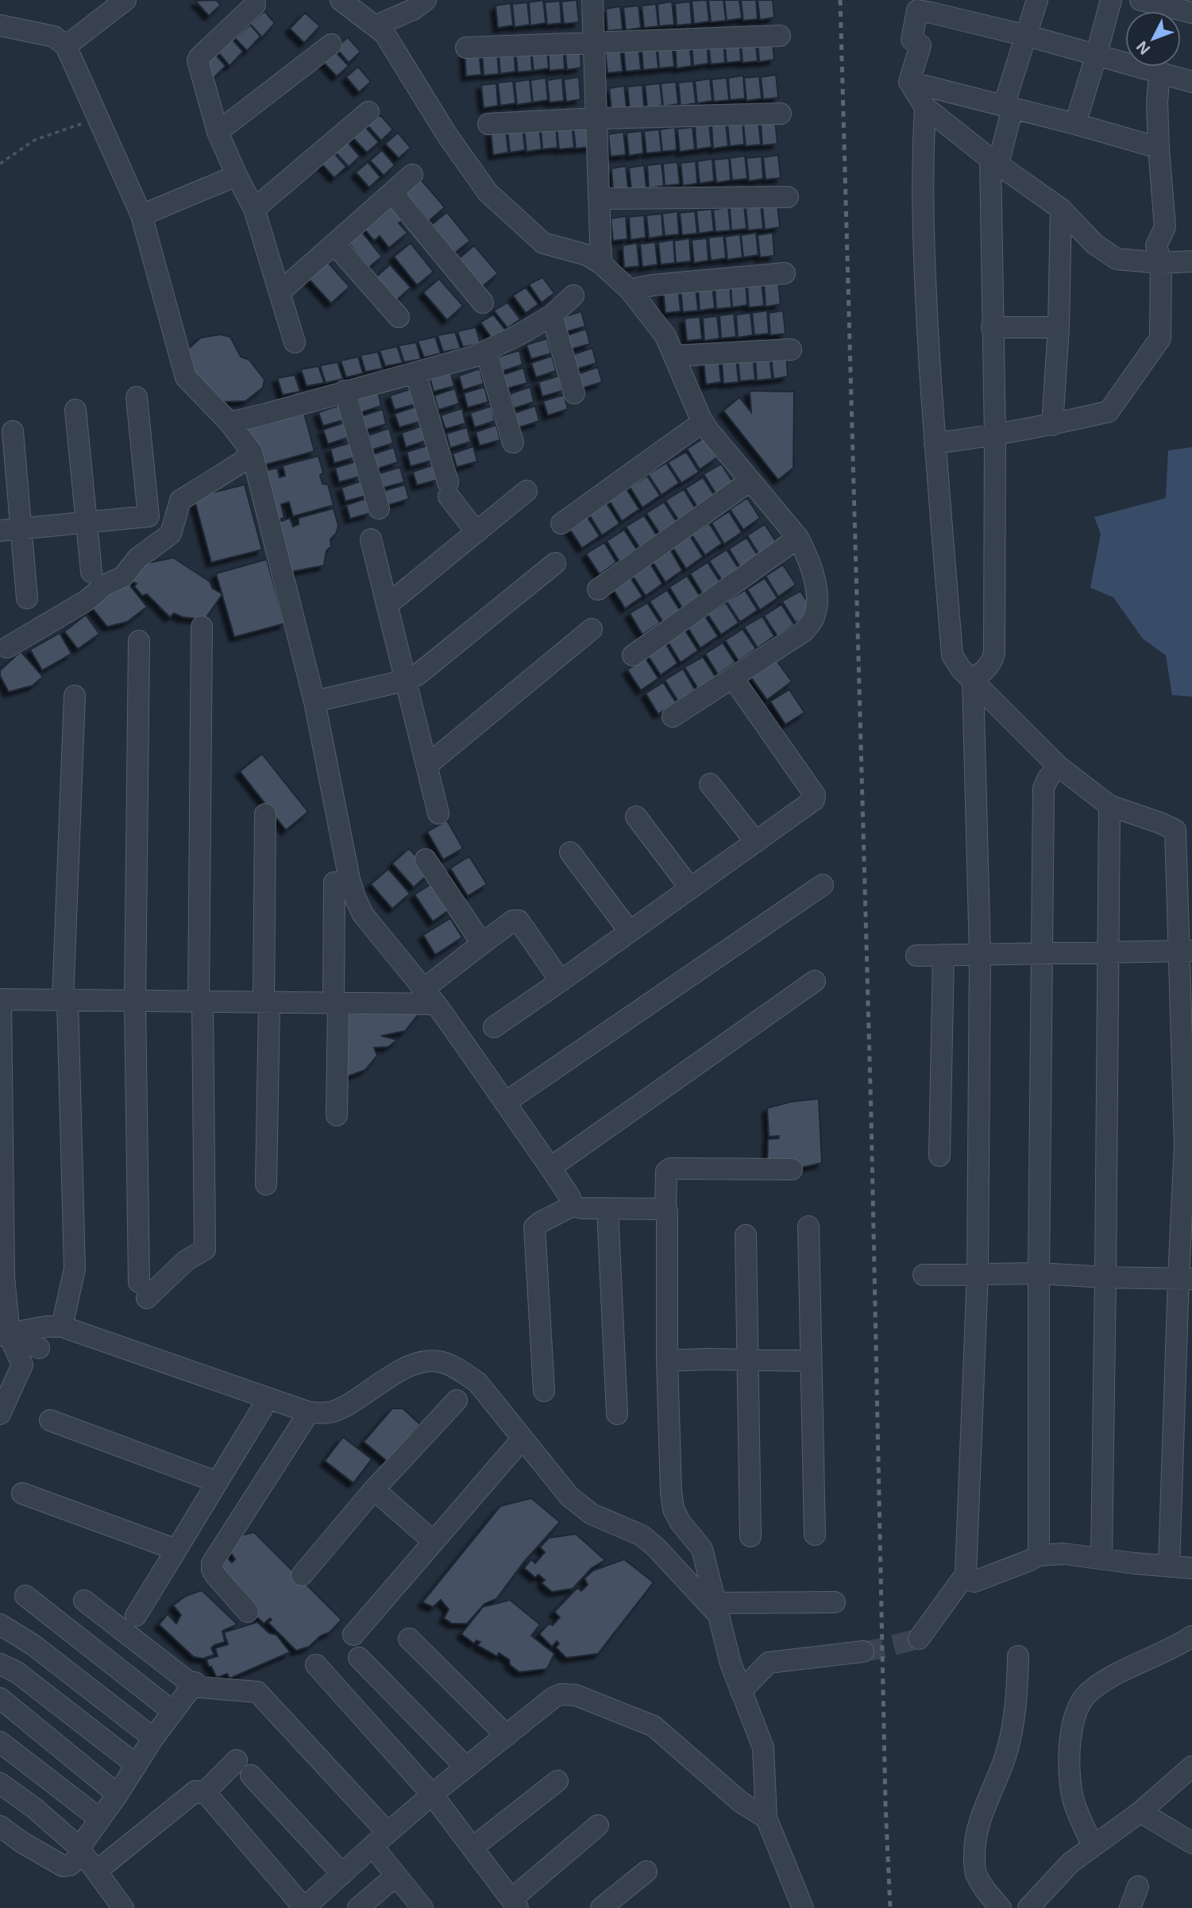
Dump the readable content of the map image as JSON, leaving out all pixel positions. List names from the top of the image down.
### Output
{
  "north": "bottom left"
}
